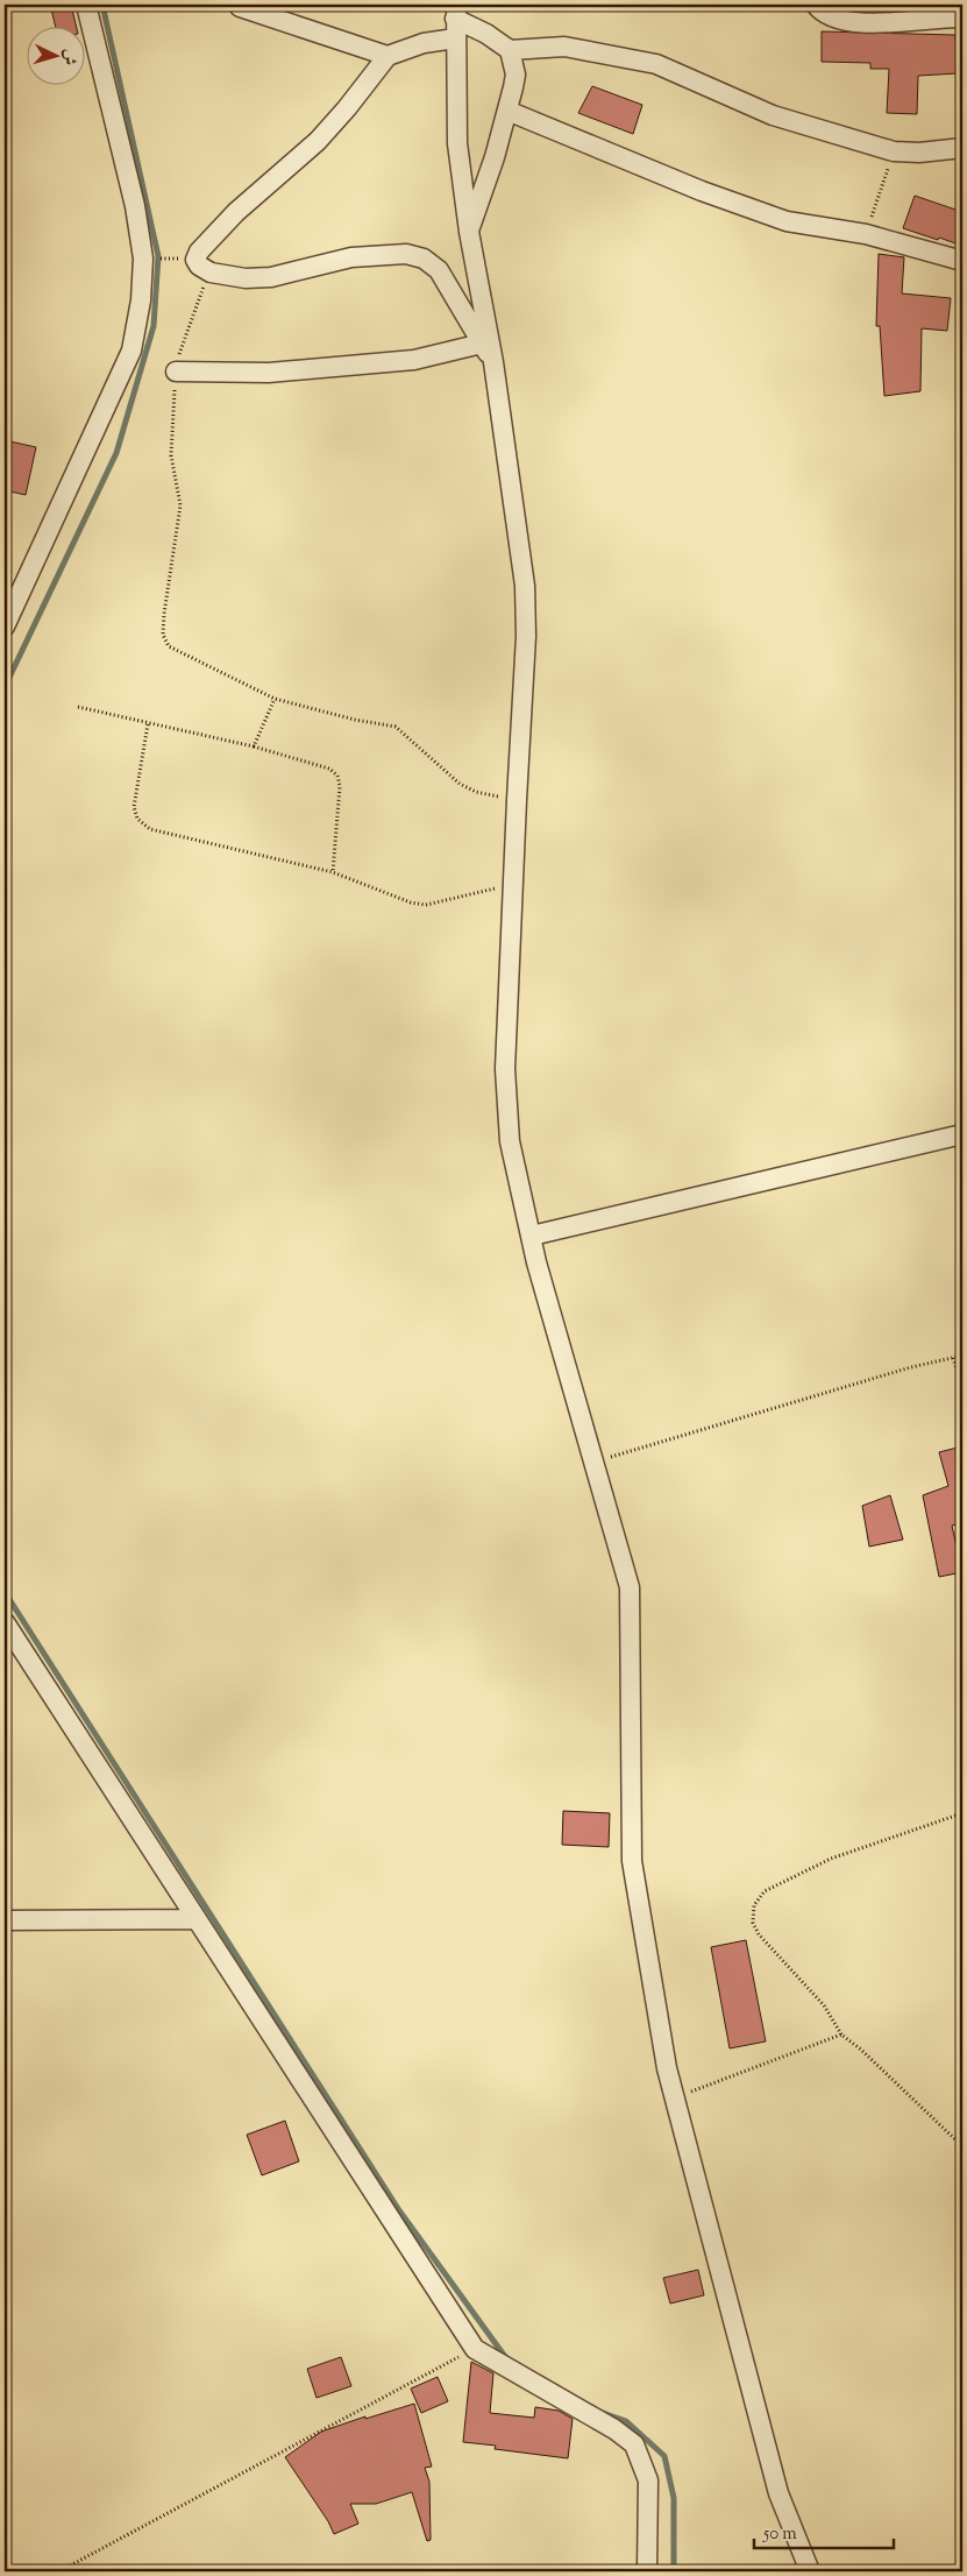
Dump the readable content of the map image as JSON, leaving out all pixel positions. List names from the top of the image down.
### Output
{
  "scale_bar": "50 m",
  "north": "right"
}
